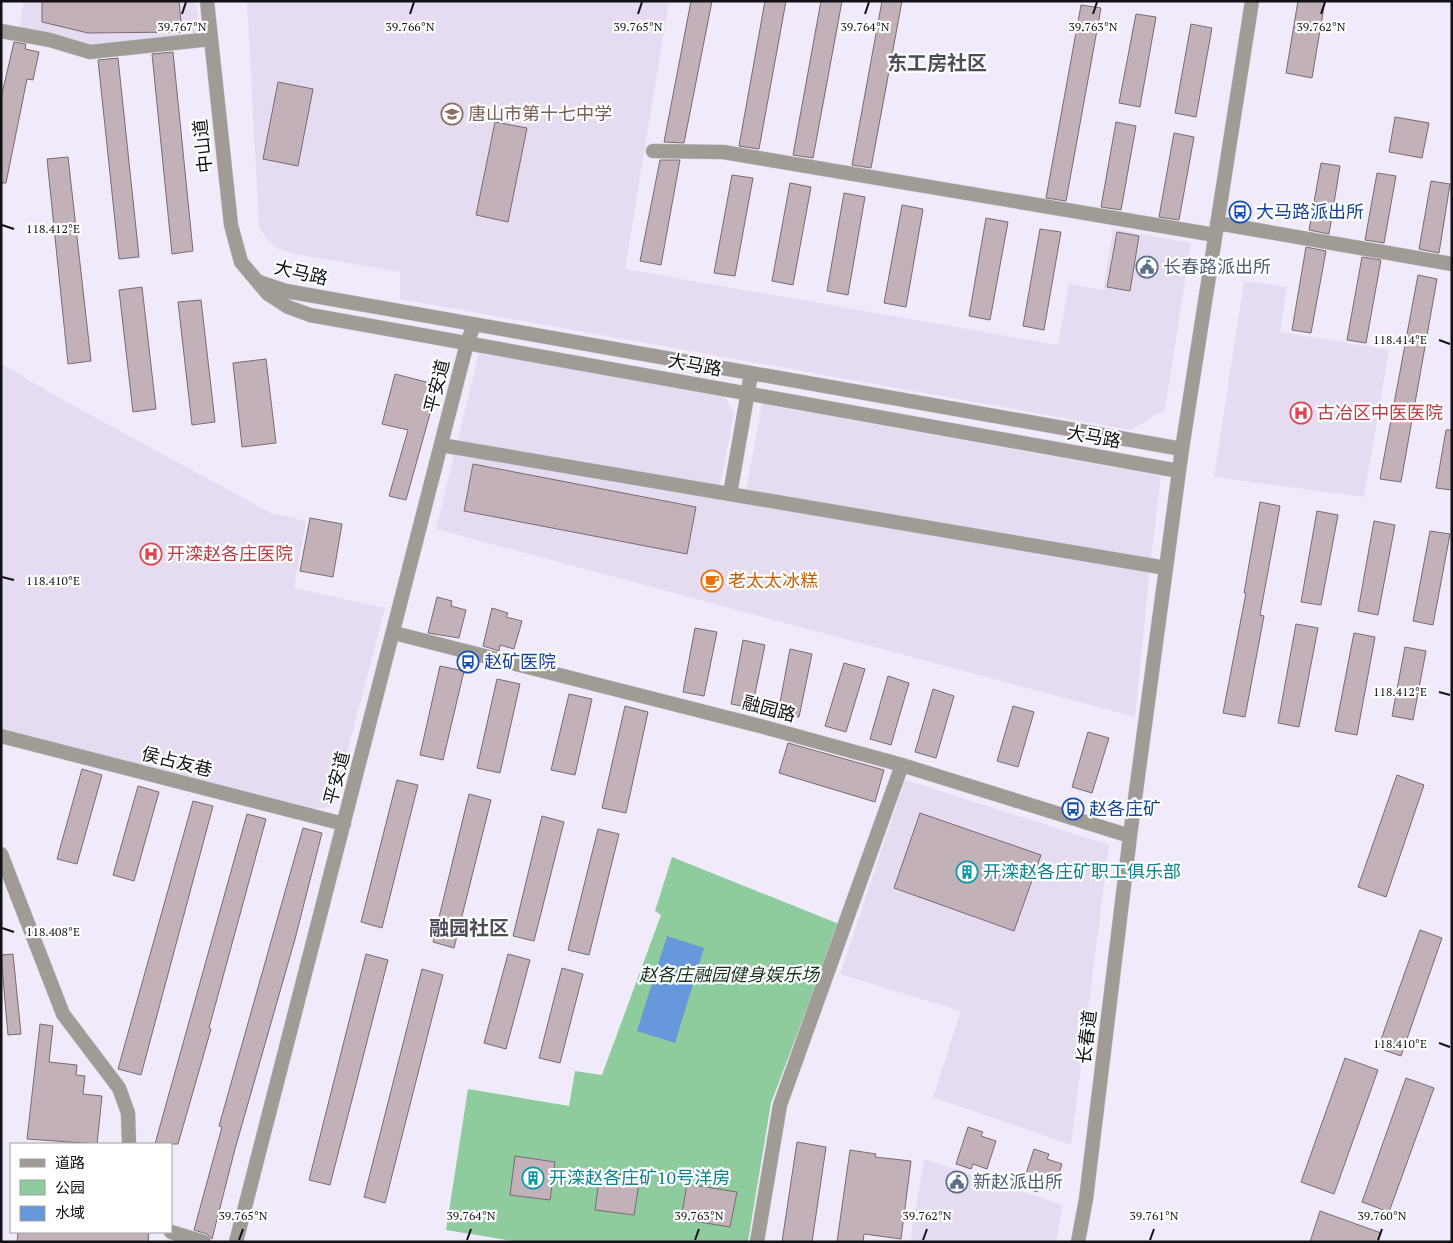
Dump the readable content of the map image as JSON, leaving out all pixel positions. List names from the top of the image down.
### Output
{
  "streets": {
    "street": [
      "中山道",
      "大马路",
      "平安道",
      "融园路",
      "侯占友巷",
      "长春道"
    ]
  },
  "crossings": [
    ["中山道", "大马路"],
    ["大马路", "平安道"],
    ["大马路", "长春道"],
    ["平安道", "融园路"],
    ["平安道", "侯占友巷"],
    ["融园路", "长春道"]
  ],
  "districts": ["东工房社区", "融园社区"],
  "parks": ["赵各庄融园健身娱乐场"],
  "places": {
    "school or university": ["唐山市第十七中学"],
    "bus stop": ["大马路派出所", "赵矿医院", "赵各庄矿"],
    "public building": ["长春路派出所", "新赵派出所"],
    "hospital": ["古冶区中医医院", "开滦赵各庄医院"],
    "cafe": ["老太太冰糕"],
    "building": ["开滦赵各庄矿职工俱乐部", "开滦赵各庄矿10号洋房"]
  },
  "legend": ["道路", "公园", "水域"],
  "coordinates": [
    "39.767°N",
    "39.766°N",
    "39.765°N",
    "39.764°N",
    "39.763°N",
    "39.762°N",
    "118.412°E",
    "118.414°E",
    "118.410°E",
    "118.408°E",
    "39.761°N",
    "39.760°N"
  ]
}
